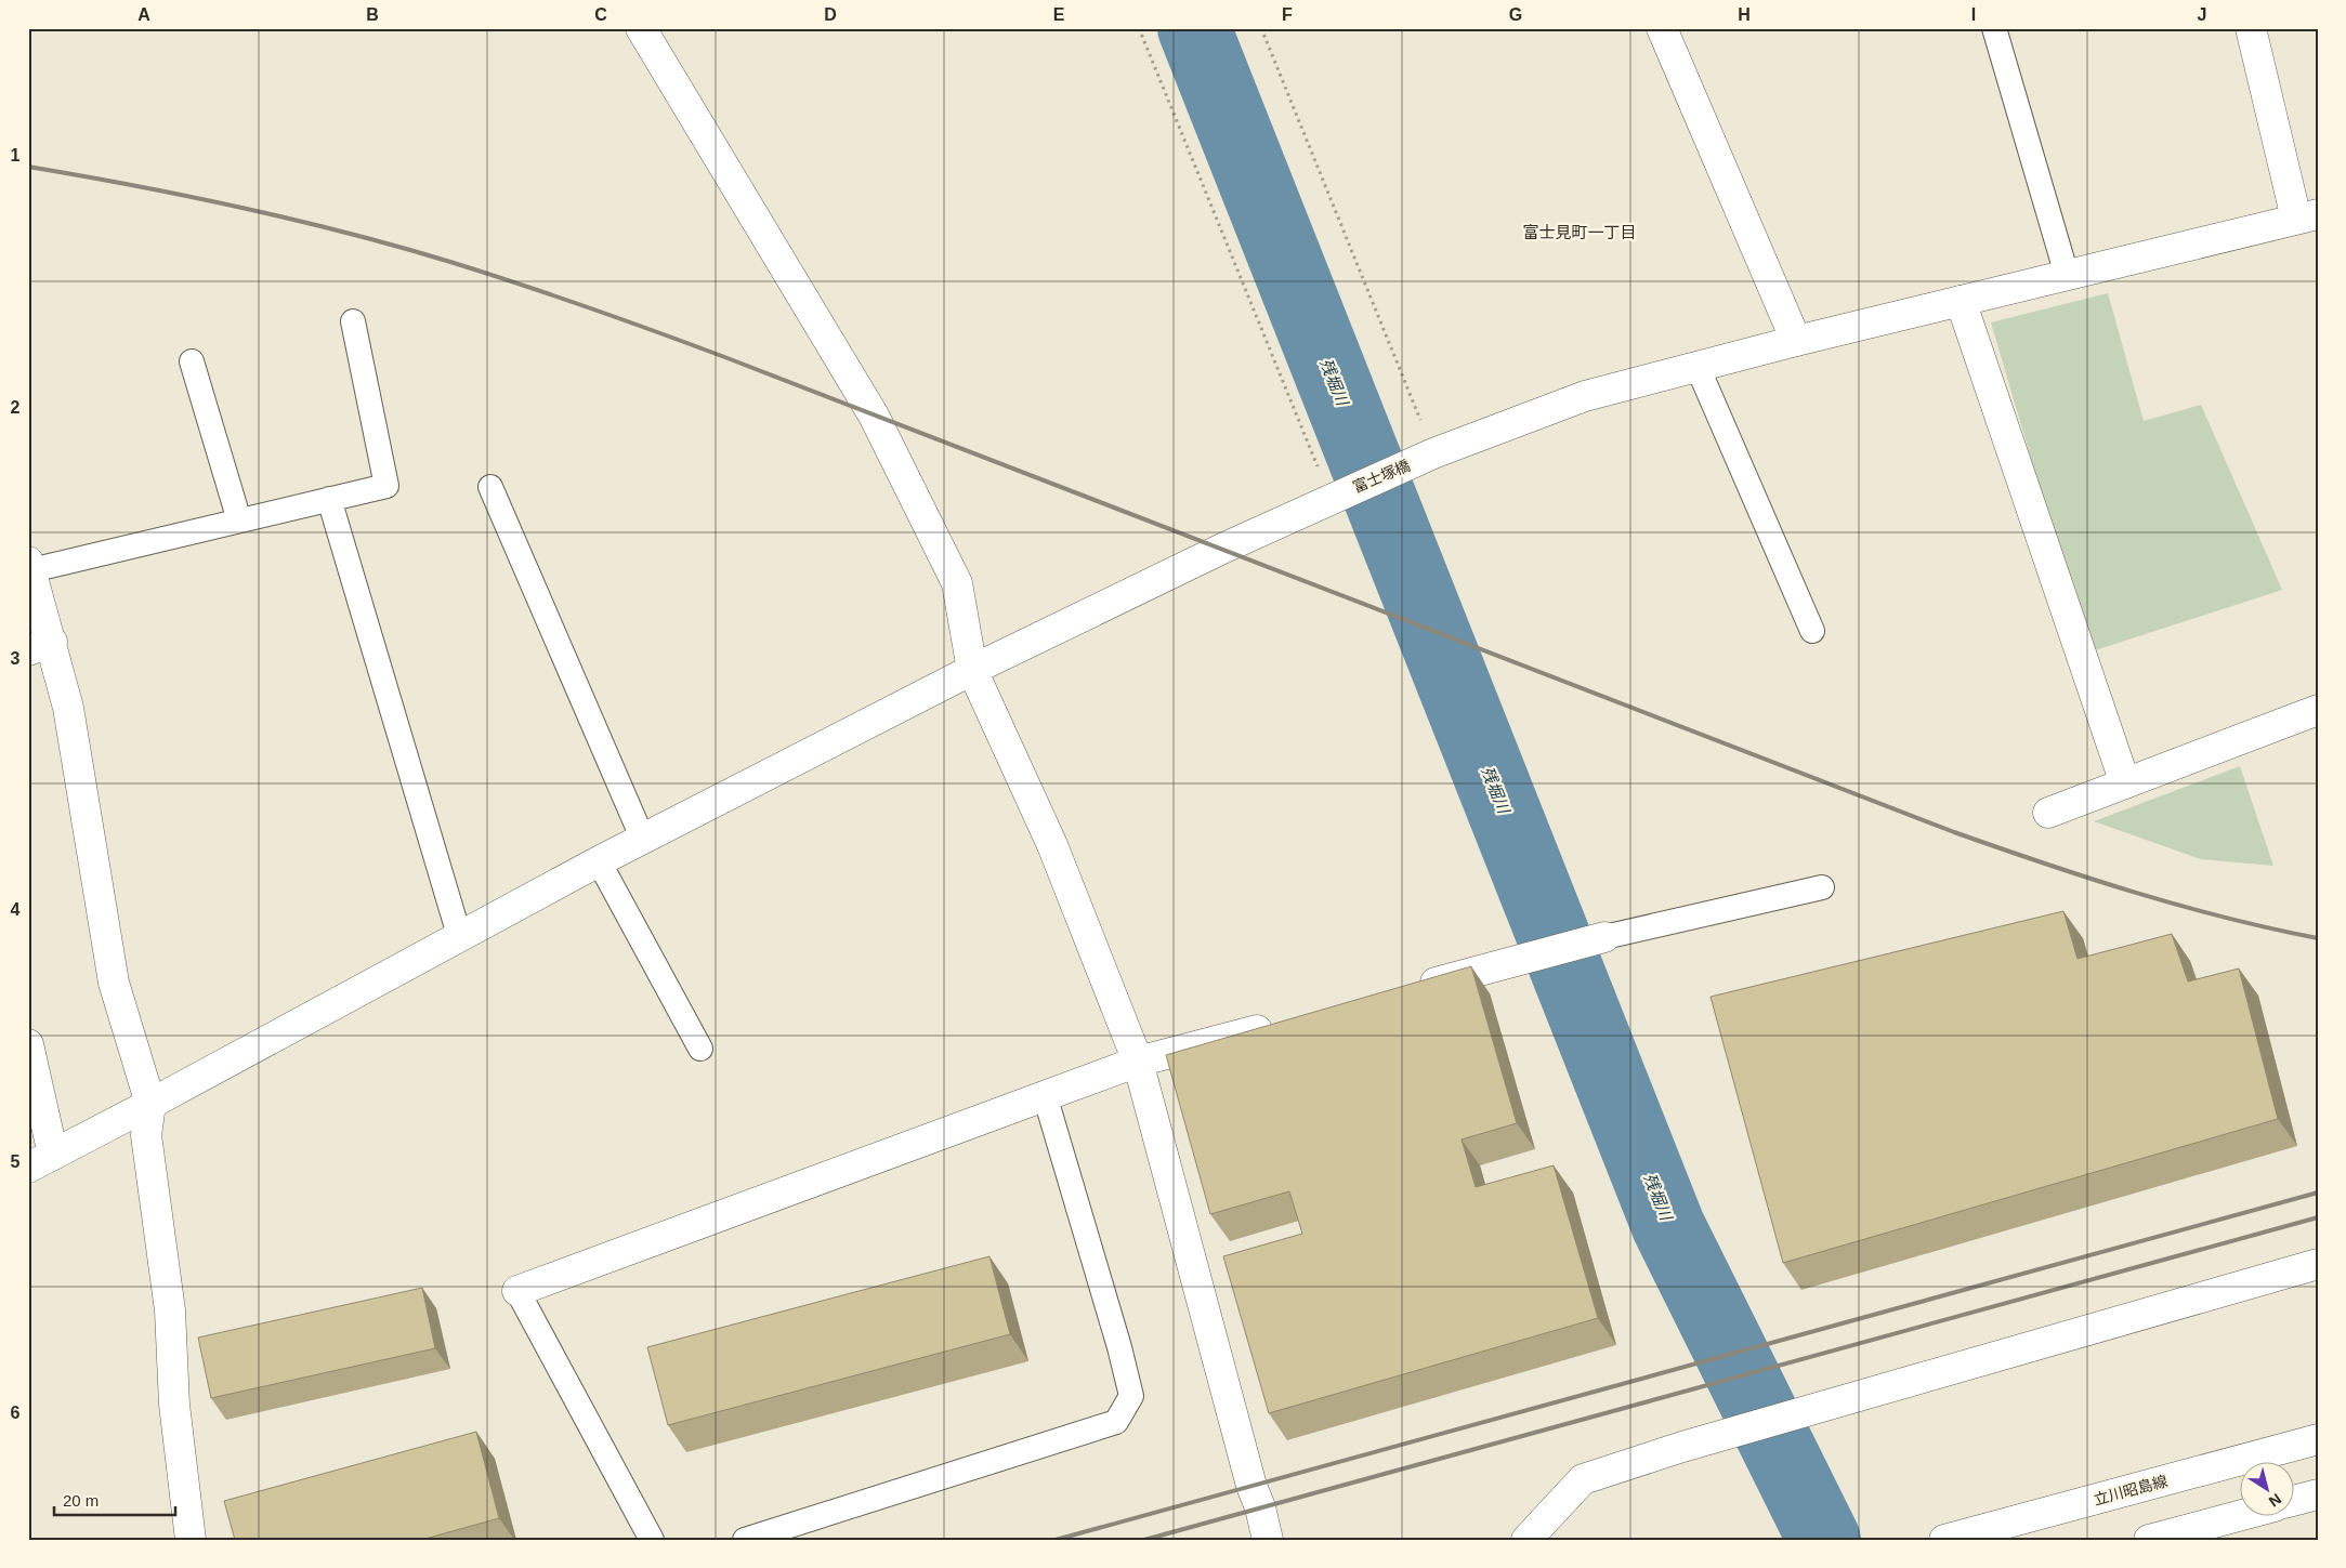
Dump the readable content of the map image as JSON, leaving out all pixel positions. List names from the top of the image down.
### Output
{
  "streets": {
    "street": ["富士塚橋", "立川昭島線"]
  },
  "districts": ["富士見町一丁目"],
  "water": ["残堀川"],
  "scale_bar": "20 m",
  "north": "bottom right",
  "grid": {
    "columns": [
      "A",
      "B",
      "C",
      "D",
      "E",
      "F",
      "G",
      "H",
      "I",
      "J"
    ],
    "rows": [
      "1",
      "2",
      "3",
      "4",
      "5",
      "6"
    ]
  }
}
